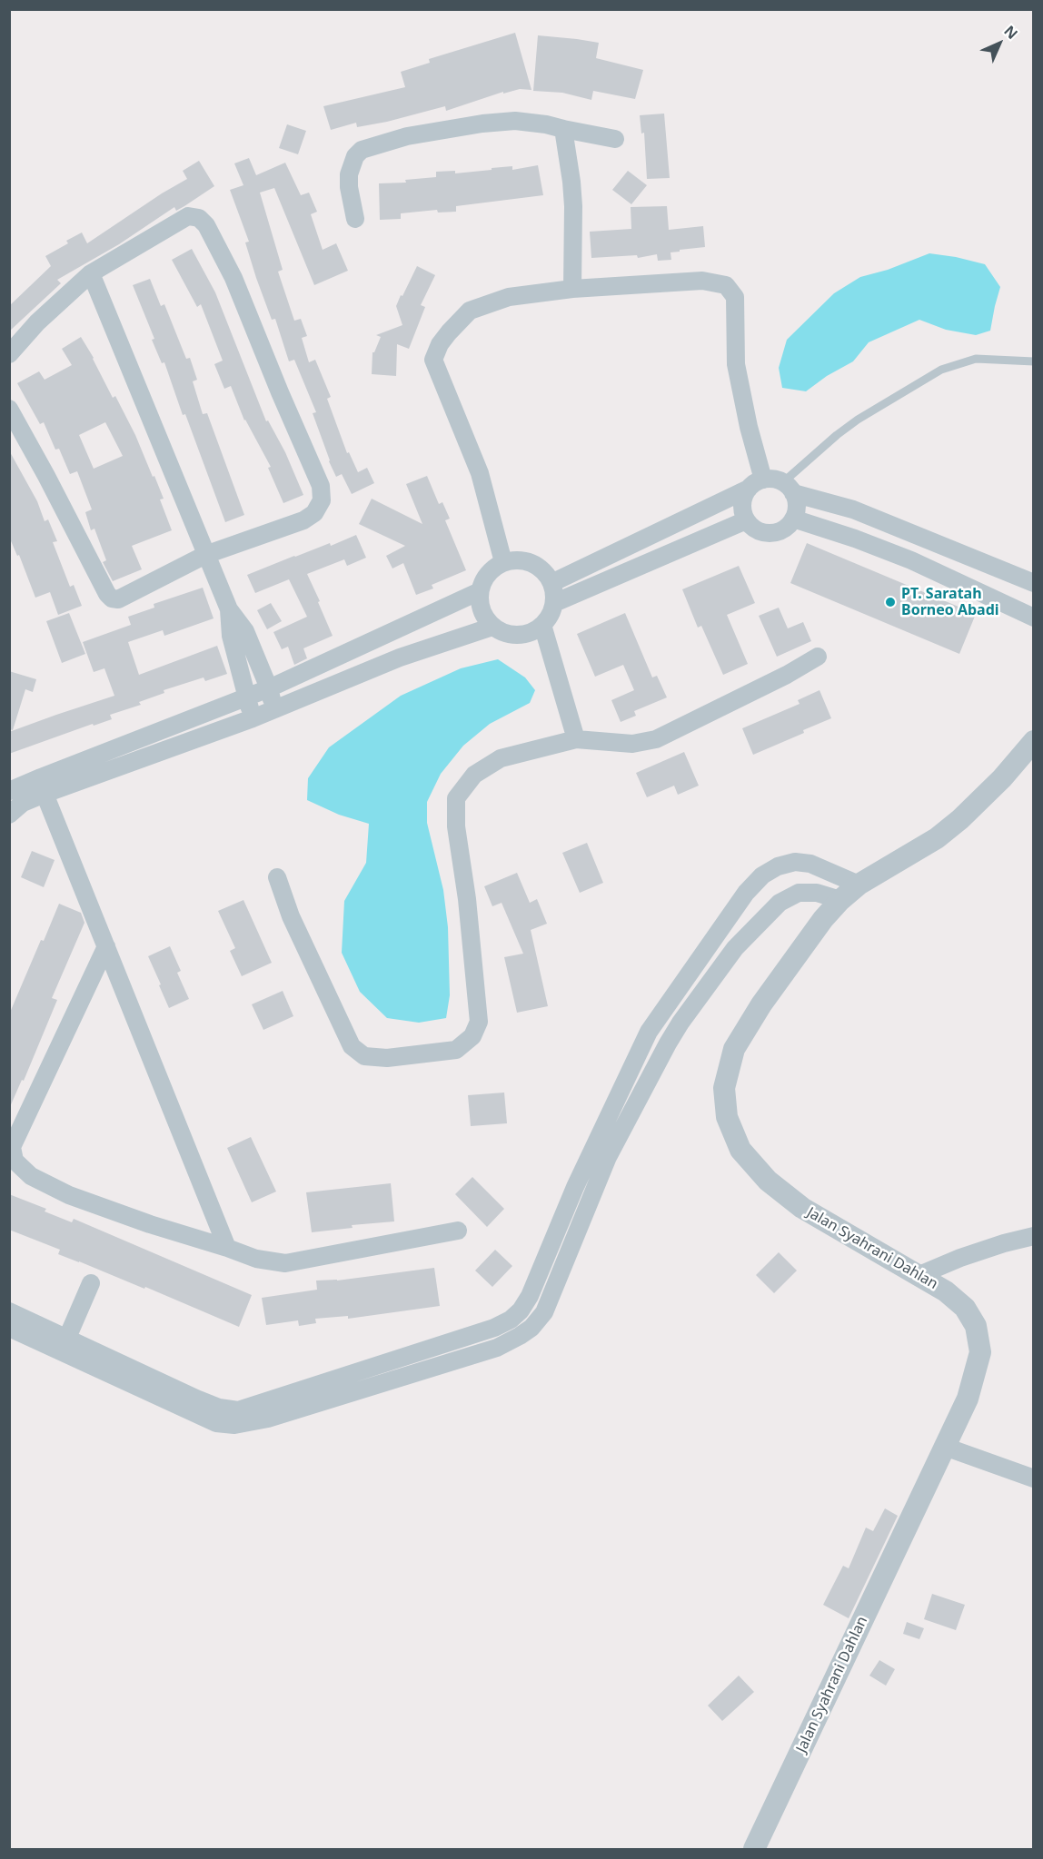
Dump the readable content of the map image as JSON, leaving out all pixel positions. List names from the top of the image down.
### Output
{
  "streets": {
    "street": ["Jalan Syahrani Dahlan"]
  },
  "places": ["PT. Saratah Borneo Abadi"],
  "north": "top right"
}
